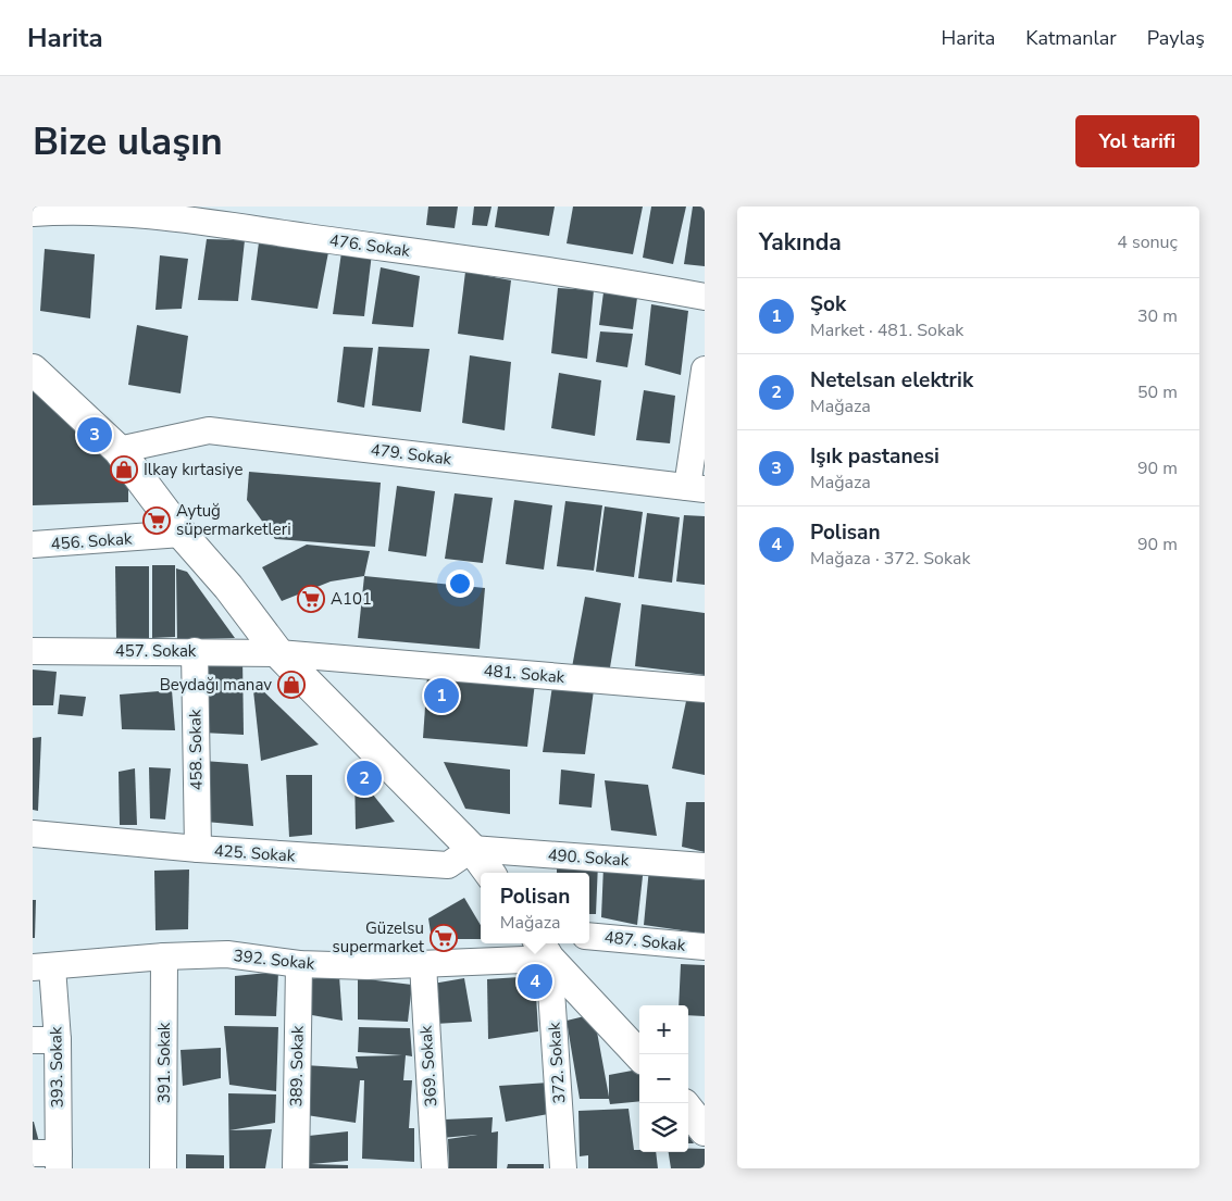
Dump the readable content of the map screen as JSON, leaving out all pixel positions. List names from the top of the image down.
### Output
{
  "streets": {
    "street": [
      "476. Sokak",
      "479. Sokak",
      "456. Sokak",
      "457. Sokak",
      "481. Sokak",
      "458. Sokak",
      "425. Sokak",
      "490. Sokak",
      "487. Sokak",
      "392. Sokak",
      "391. Sokak",
      "372. Sokak",
      "389. Sokak",
      "369. Sokak",
      "393. Sokak"
    ]
  },
  "crossings": [
    ["457. Sokak", "481. Sokak"],
    ["457. Sokak", "458. Sokak"],
    ["458. Sokak", "425. Sokak"],
    ["425. Sokak", "490. Sokak"],
    ["392. Sokak", "391. Sokak"],
    ["392. Sokak", "372. Sokak"],
    ["392. Sokak", "389. Sokak"],
    ["392. Sokak", "369. Sokak"],
    ["392. Sokak", "393. Sokak"]
  ],
  "places": {
    "shop": ["Ilkay kırtasiye", "Beydağı manav"],
    "supermarket": ["Aytuğ süpermarketleri", "A101", "Güzelsu supermarket"]
  },
  "page": {
    "header": "Harita",
    "nav": ["Harita", "Katmanlar", "Paylaş"],
    "buttons": "Yol tarifi",
    "title": "Bize ulaşın",
    "heading": ["Yakında", "4 sonuç"],
    "list": [
      {
        "mark": "1",
        "name": "Şok",
        "note": "Market · 481. Sokak",
        "value": "30 m"
      },
      {
        "mark": "2",
        "name": "Netelsan elektrik",
        "note": "Mağaza",
        "value": "50 m"
      },
      {
        "mark": "3",
        "name": "Işık pastanesi",
        "note": "Mağaza",
        "value": "90 m"
      },
      {
        "mark": "4",
        "name": "Polisan",
        "note": "Mağaza · 372. Sokak",
        "value": "90 m"
      }
    ],
    "pins": [
      "3",
      "1",
      "2",
      "4"
    ],
    "popup": ["Polisan", "Mağaza"],
    "map_buttons": ["+", "−"]
  }
}
